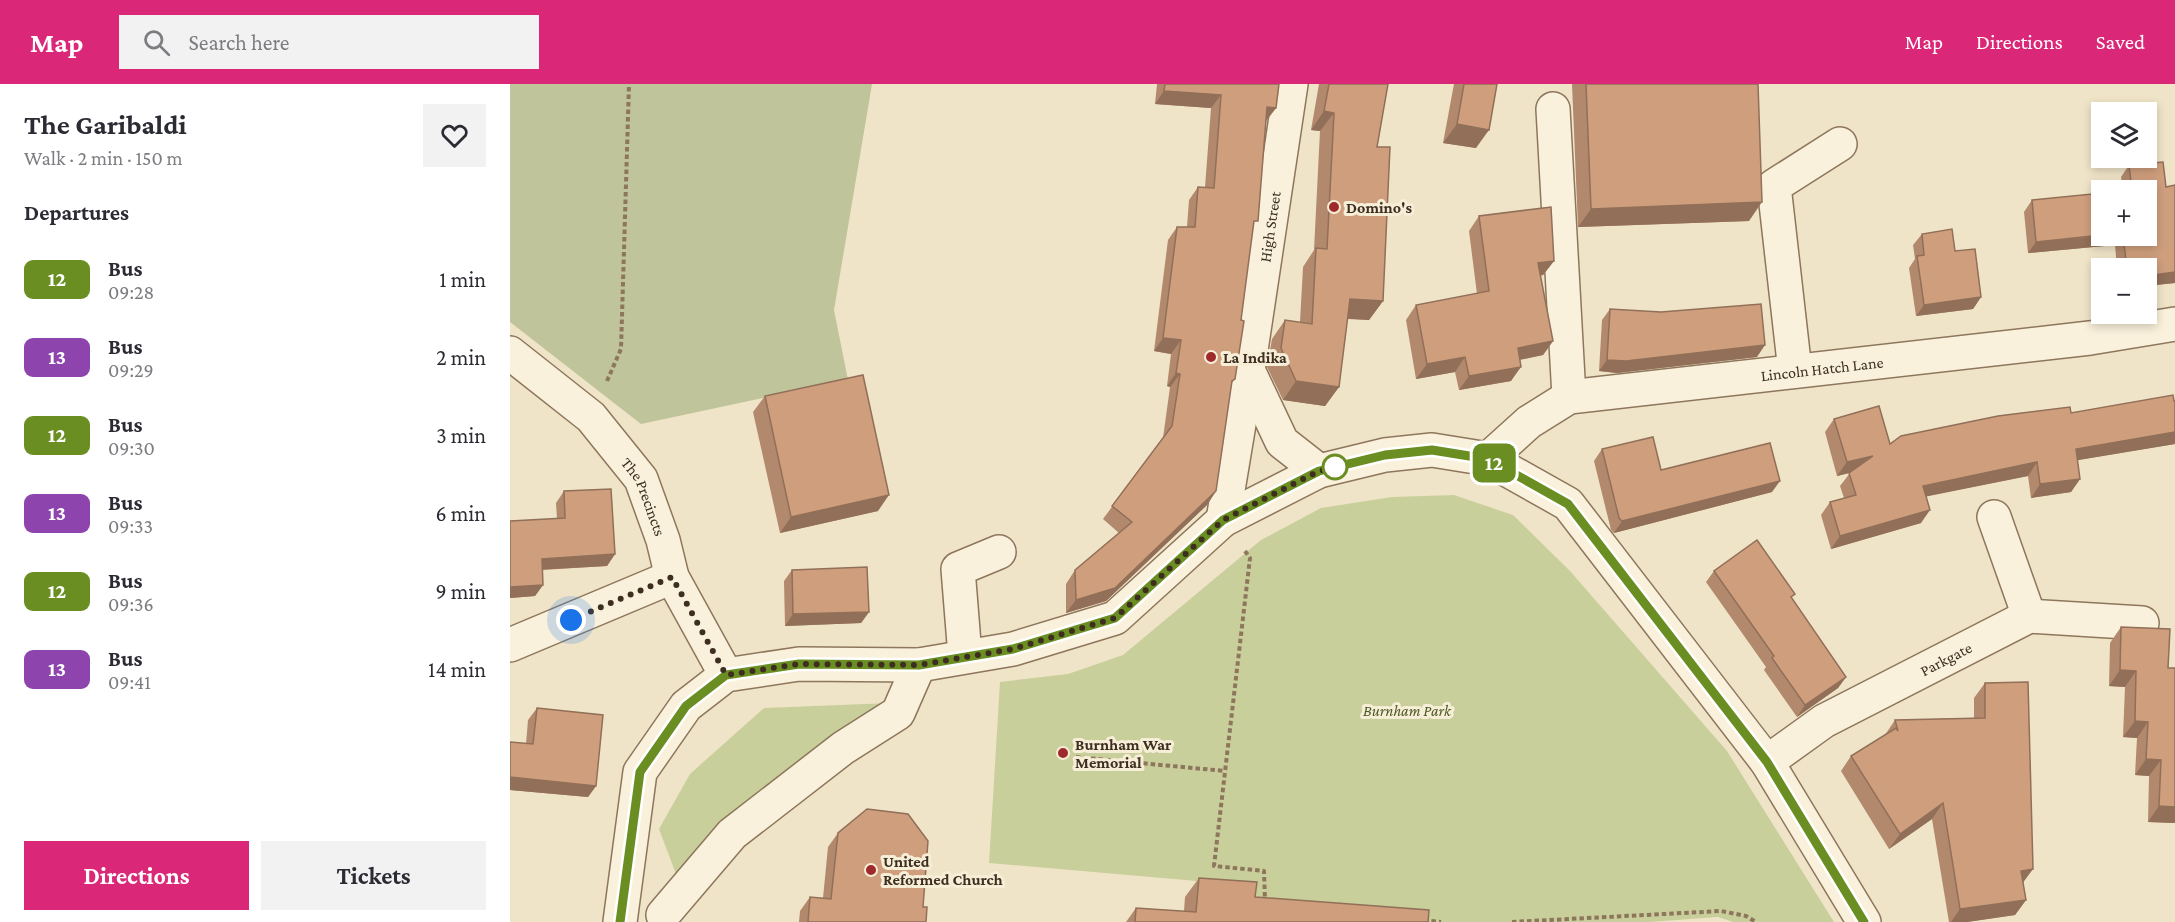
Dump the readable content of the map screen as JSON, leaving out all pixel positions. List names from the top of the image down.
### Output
{
  "streets": {
    "street": [
      "High Street",
      "Lincoln Hatch Lane",
      "The Precincts",
      "Parkgate"
    ]
  },
  "parks": ["Burnham Park"],
  "places": [
    "Domino's",
    "La Indika",
    "Burnham War Memorial",
    "United Reformed Church"
  ],
  "lines": ["bus line 12"],
  "page": {
    "header": "Map",
    "search": "Search here",
    "nav": ["Map", "Directions", "Saved"],
    "heading": [
      ["The Garibaldi", "Walk · 2 min · 150 m"],
      "Departures"
    ],
    "on_map": "12",
    "map_buttons": ["+", "−"],
    "list": [
      {
        "mark": "12",
        "name": "Bus",
        "note": "09:28",
        "value": "1 min"
      },
      {
        "mark": "13",
        "name": "Bus",
        "note": "09:29",
        "value": "2 min"
      },
      {
        "mark": "12",
        "name": "Bus",
        "note": "09:30",
        "value": "3 min"
      },
      {
        "mark": "13",
        "name": "Bus",
        "note": "09:33",
        "value": "6 min"
      },
      {
        "mark": "12",
        "name": "Bus",
        "note": "09:36",
        "value": "9 min"
      },
      {
        "mark": "13",
        "name": "Bus",
        "note": "09:41",
        "value": "14 min"
      }
    ],
    "buttons": ["Directions", "Tickets"]
  }
}
